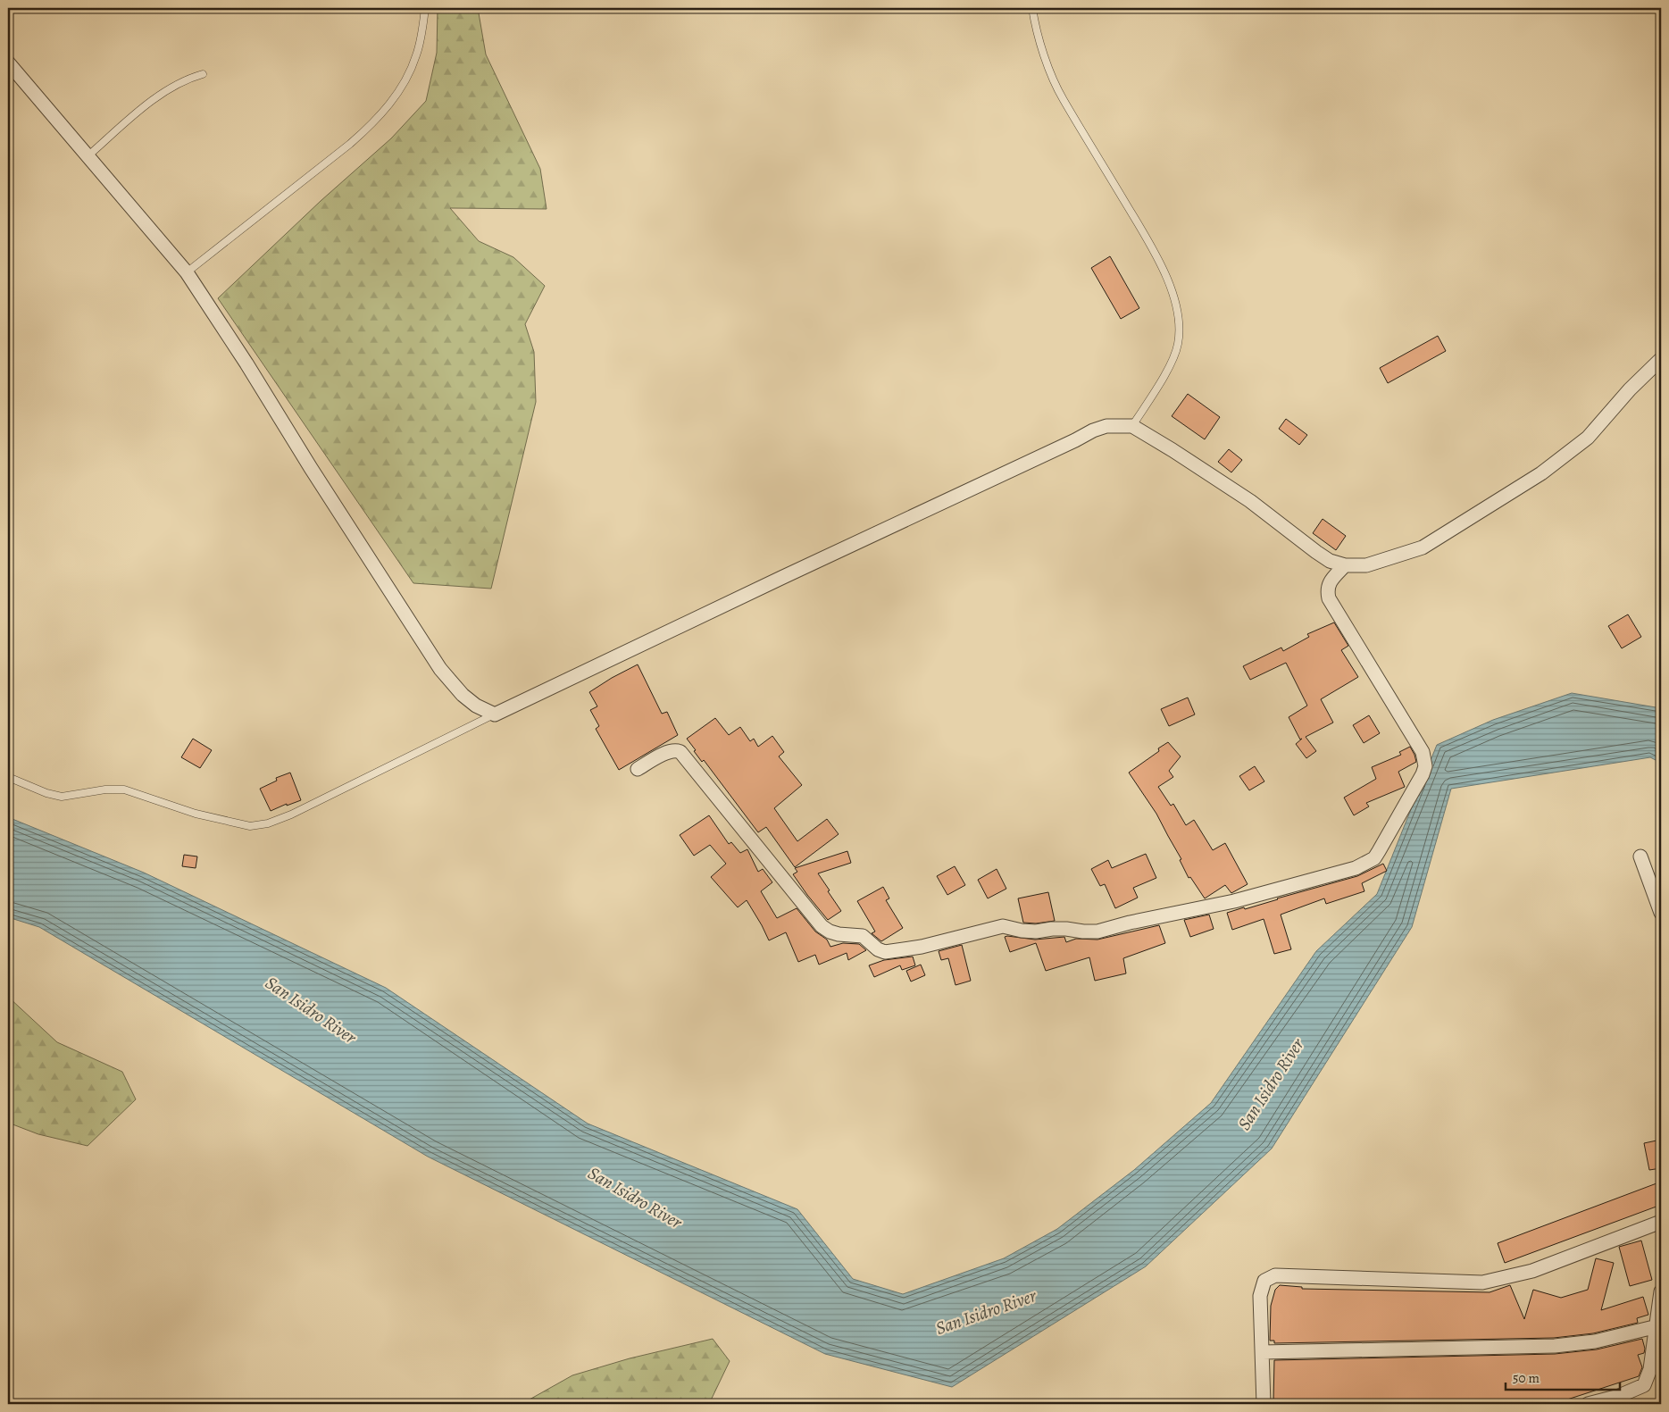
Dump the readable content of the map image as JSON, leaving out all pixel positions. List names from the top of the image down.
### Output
{
  "water": ["San Isidro River"],
  "scale_bar": "50 m"
}
